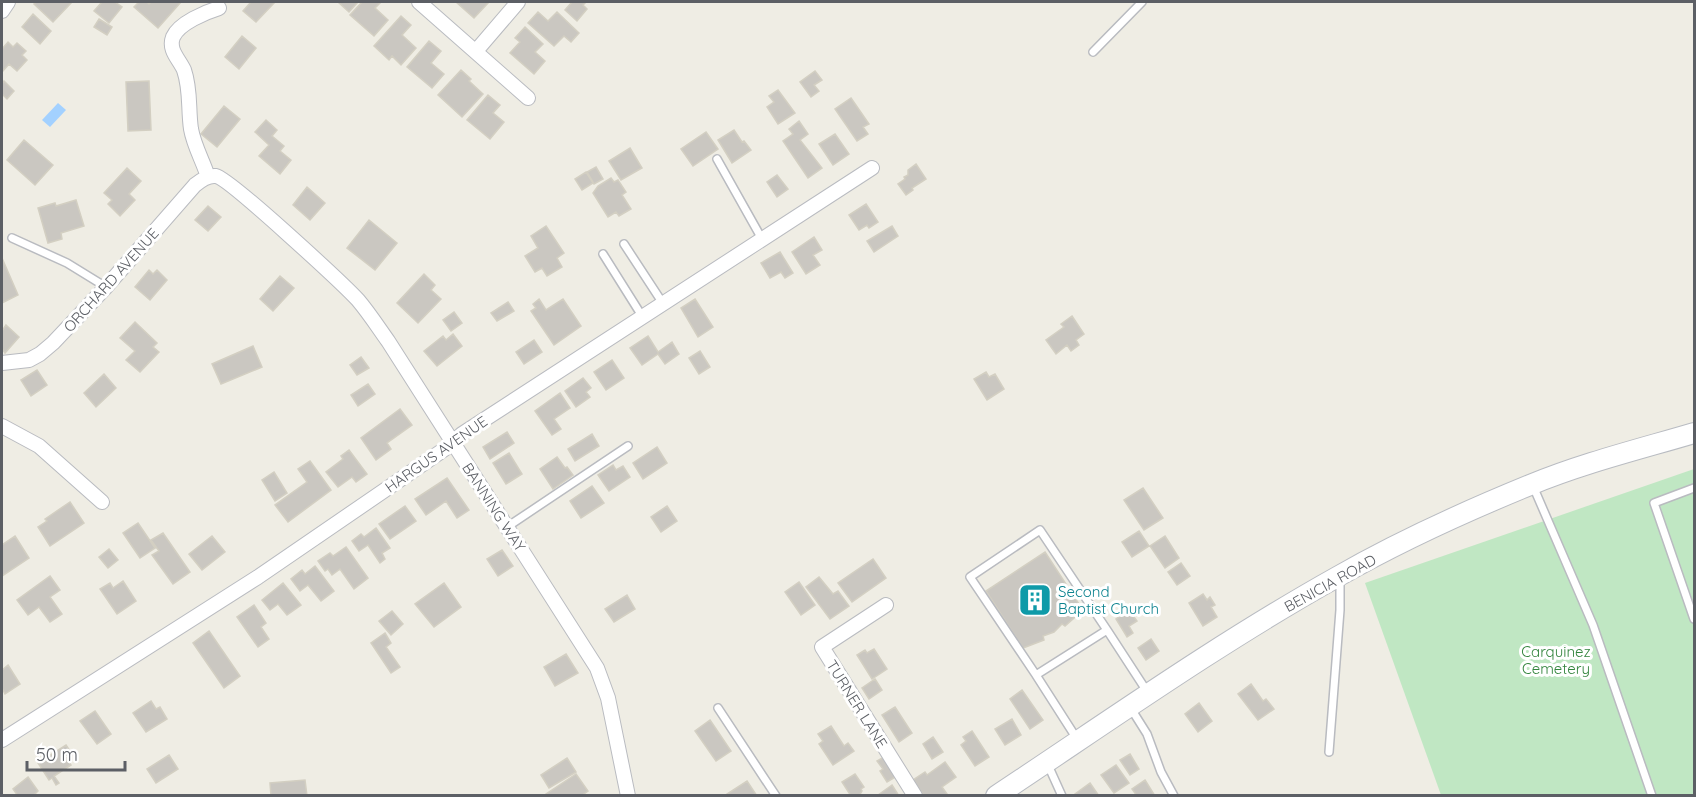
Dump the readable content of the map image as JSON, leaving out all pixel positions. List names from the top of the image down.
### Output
{
  "streets": {
    "main road": ["BENICIA ROAD"],
    "street": [
      "ORCHARD AVENUE",
      "HARGUS AVENUE",
      "BANNING WAY",
      "TURNER LANE"
    ]
  },
  "crossings": [
    ["ORCHARD AVENUE", "BANNING WAY"],
    ["HARGUS AVENUE", "BANNING WAY"]
  ],
  "parks": ["Carquinez Cemetery"],
  "places": {
    "building": ["Second Baptist Church"]
  },
  "scale_bar": "50 m"
}
